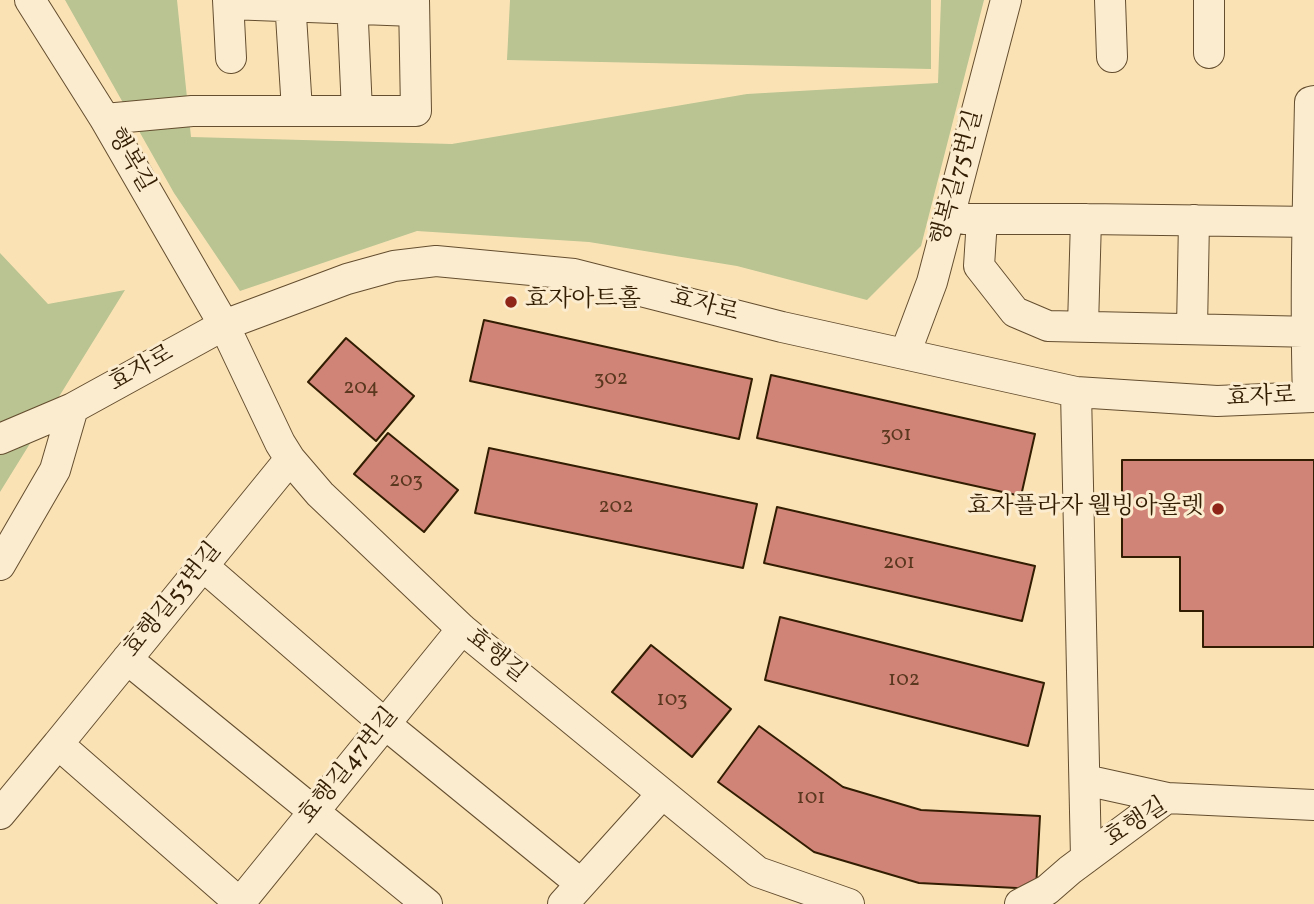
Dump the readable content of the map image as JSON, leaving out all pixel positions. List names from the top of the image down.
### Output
{
  "streets": {
    "street": [
      "행복길",
      "행복길75번길",
      "효자로",
      "효행길53번길",
      "효행길",
      "효행길47번길"
    ]
  },
  "crossings": [
    ["행복길", "효자로"],
    ["행복길", "효행길"],
    ["행복길75번길", "효자로"],
    ["효자로", "효행길"],
    ["효행길53번길", "효행길"],
    ["효행길", "효행길47번길"]
  ],
  "places": ["효자아트홀", "효자플라자 웰빙아울렛"],
  "house_numbers": [
    "302",
    "204",
    "301",
    "203",
    "202",
    "201",
    "102",
    "103",
    "101"
  ]
}
